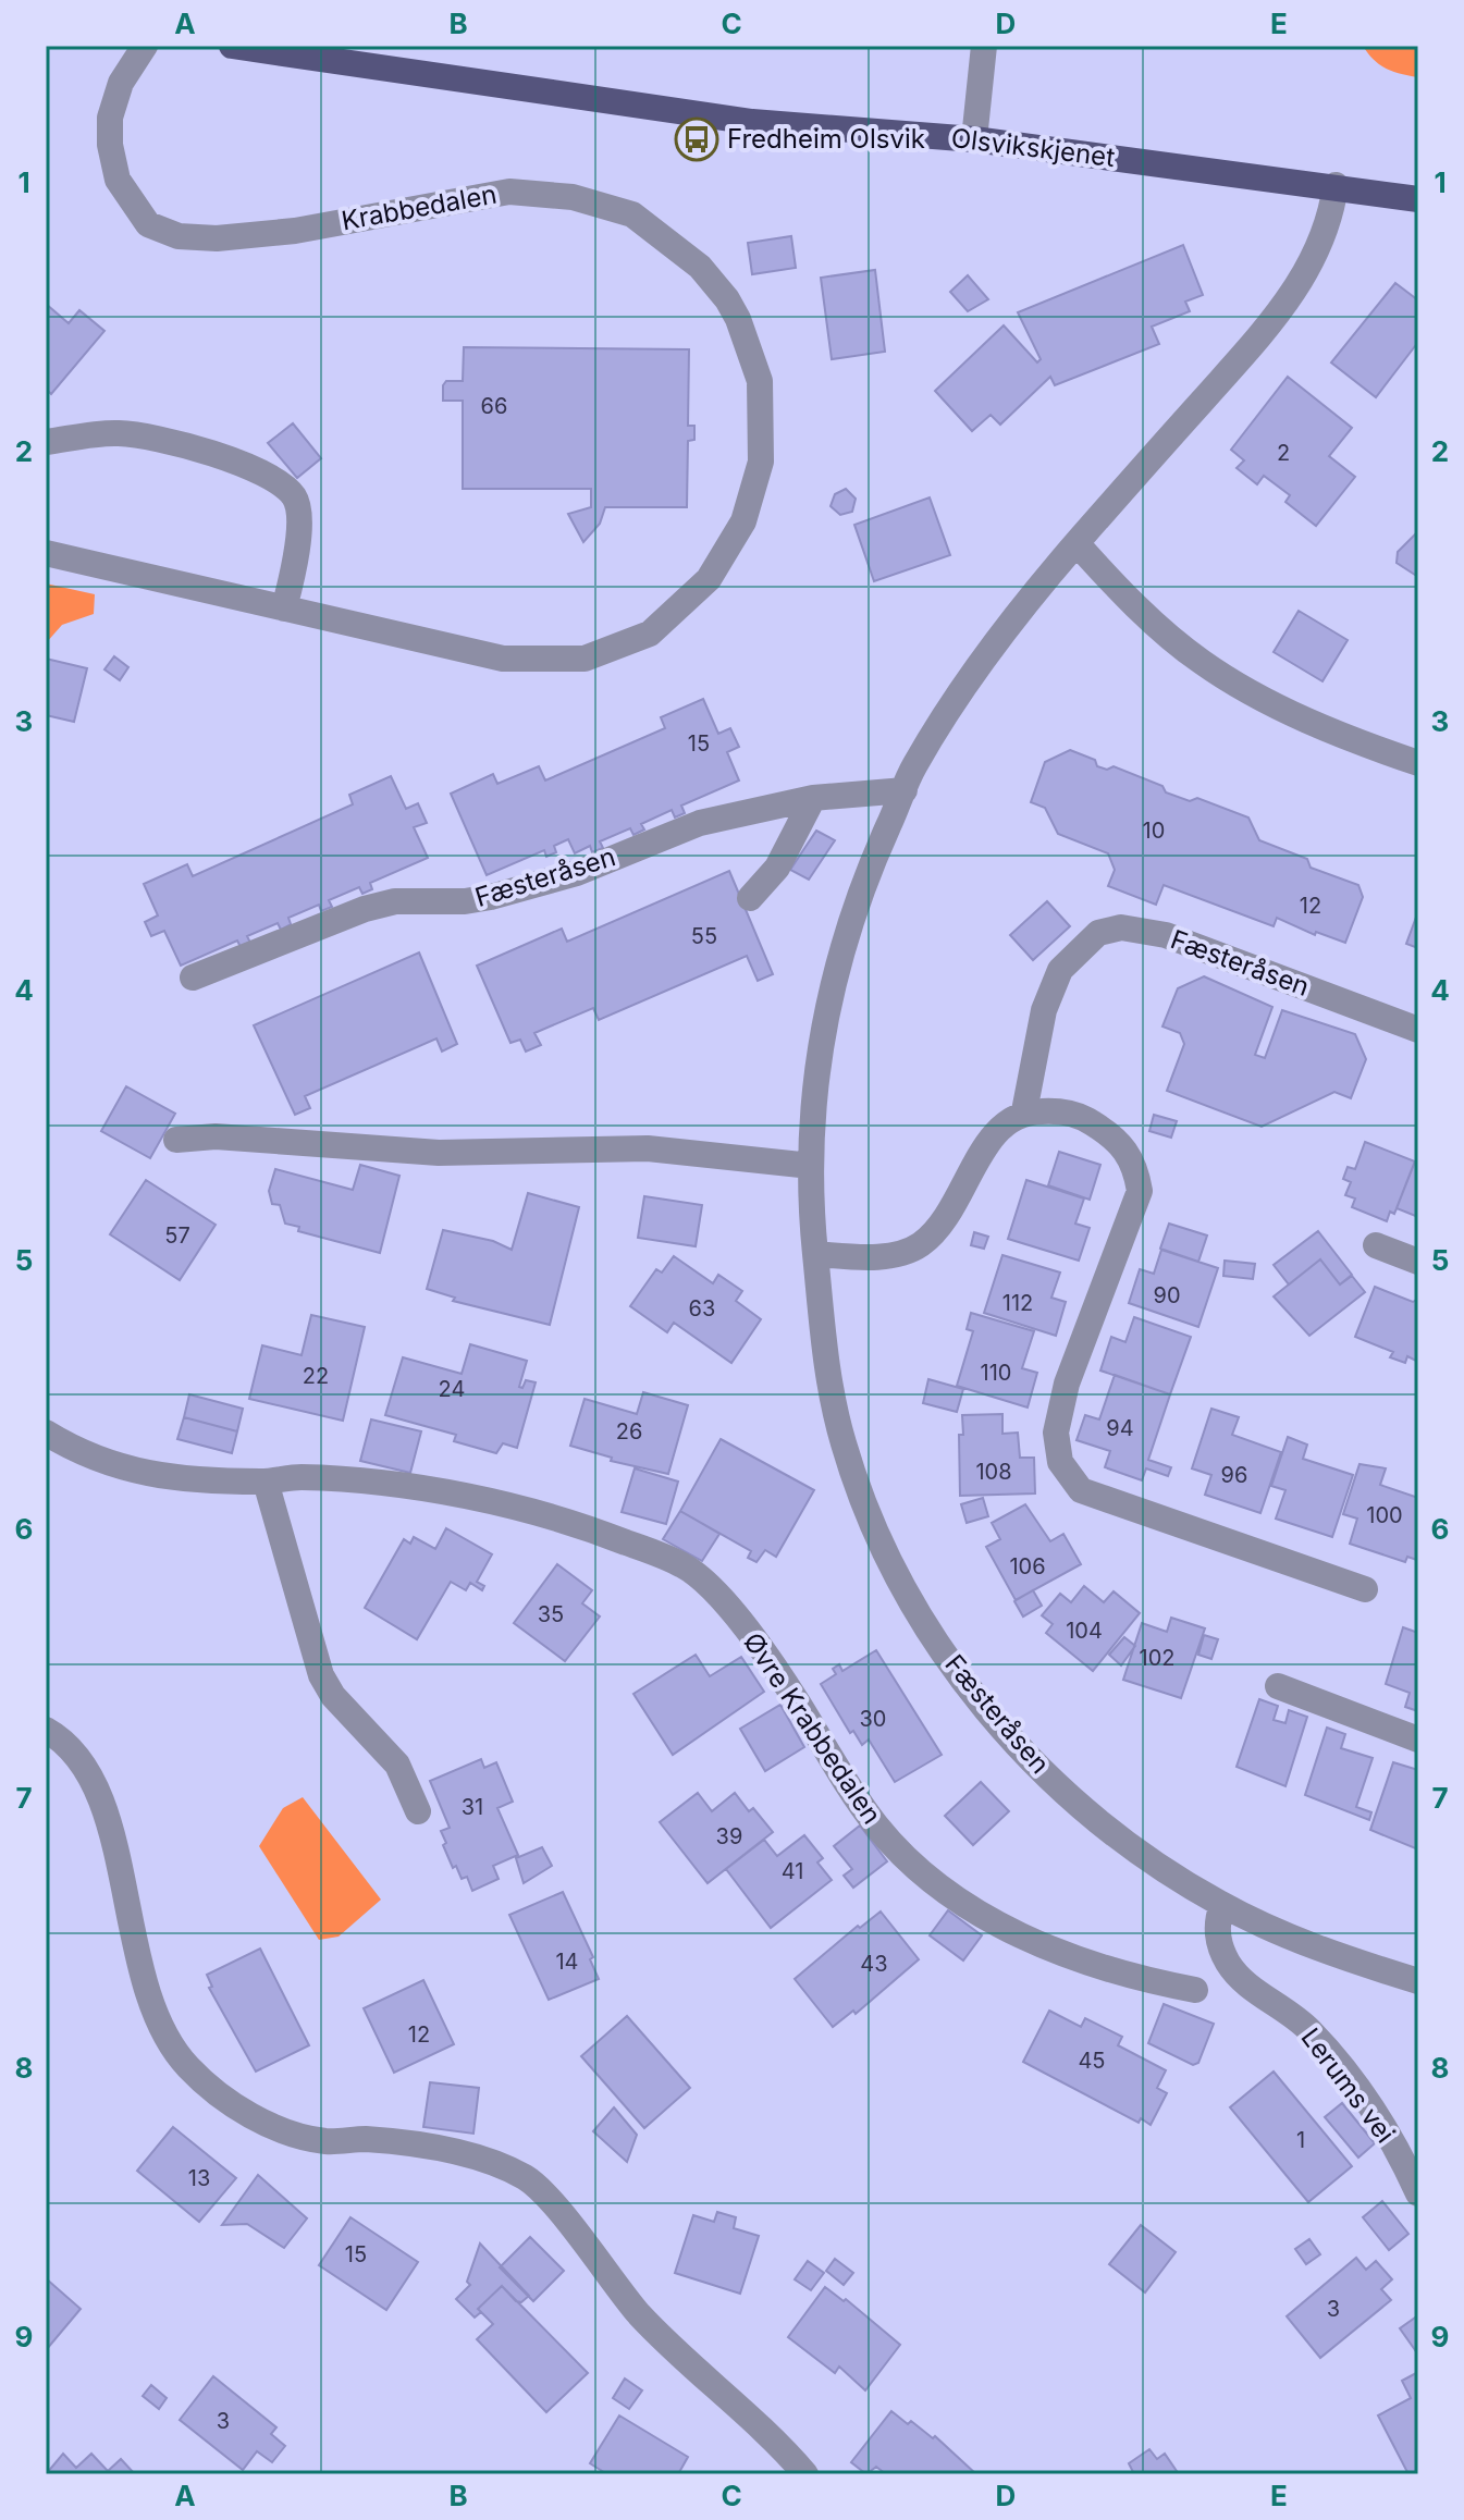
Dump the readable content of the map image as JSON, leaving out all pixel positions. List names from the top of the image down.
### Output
{
  "streets": {
    "main road": ["Olsvikskjenet"],
    "street": [
      "Krabbedalen",
      "Fæsteråsen",
      "Øvre Krabbedalen",
      "Lerums vei"
    ]
  },
  "crossings": [
    ["Olsvikskjenet", "Fæsteråsen"],
    ["Fæsteråsen", "Lerums vei"]
  ],
  "places": {
    "bus stop": ["Fredheim Olsvik"]
  },
  "house_numbers": [
    "66",
    "2",
    "15",
    "10",
    "12",
    "55",
    "57",
    "90",
    "112",
    "63",
    "110",
    "22",
    "24",
    "94",
    "26",
    "108",
    "96",
    "100",
    "106",
    "35",
    "104",
    "102",
    "30",
    "31",
    "39",
    "41",
    "14",
    "43",
    "12",
    "45",
    "1",
    "13",
    "15",
    "3",
    "3"
  ],
  "grid": {
    "columns": [
      "A",
      "B",
      "C",
      "D",
      "E"
    ],
    "rows": [
      "1",
      "2",
      "3",
      "4",
      "5",
      "6",
      "7",
      "8",
      "9"
    ]
  }
}
